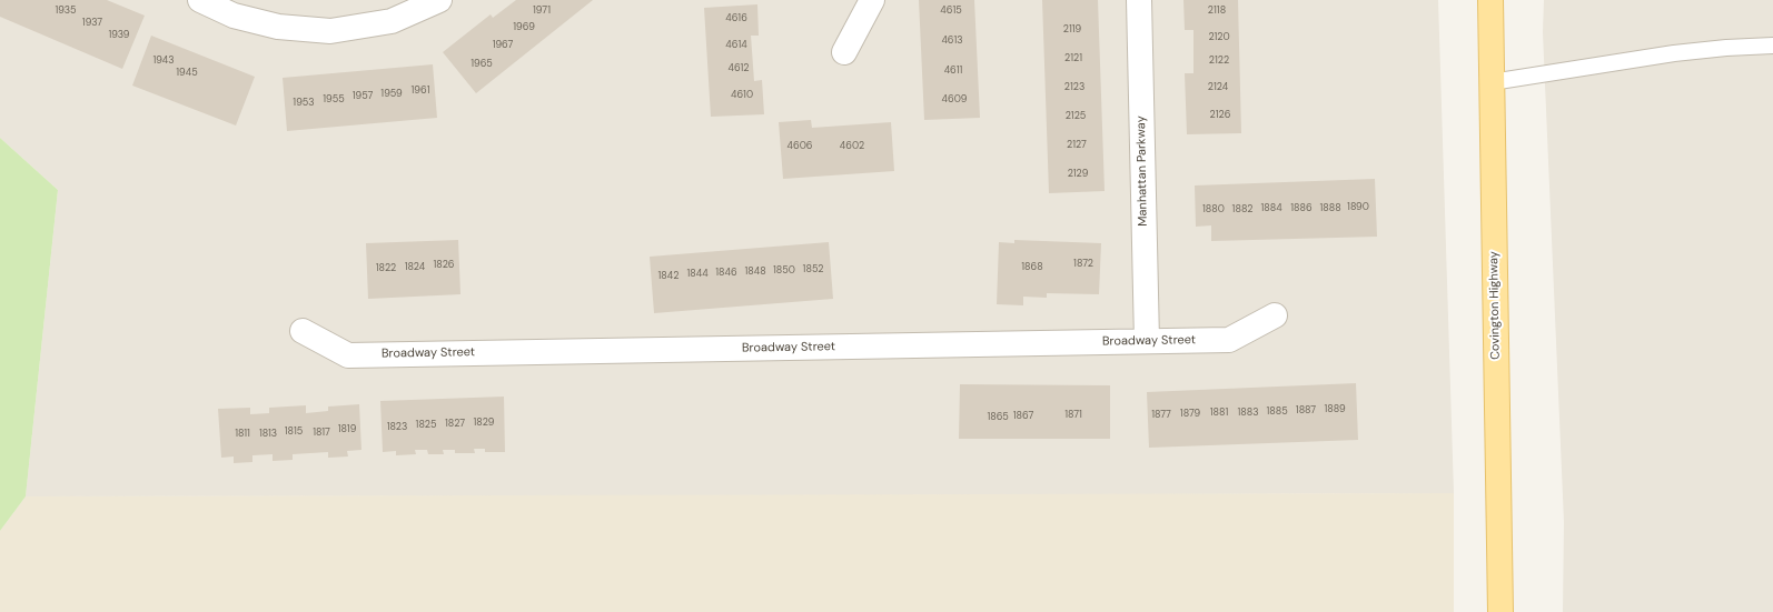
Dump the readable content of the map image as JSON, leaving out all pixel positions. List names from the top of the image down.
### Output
{
  "streets": {
    "main road": ["Covington Highway"],
    "street": ["Manhattan Parkway", "Broadway Street"]
  },
  "crossings": [
    ["Manhattan Parkway", "Broadway Street"]
  ],
  "house_numbers": [
    "1935",
    "1971",
    "4615",
    "2118",
    "4616",
    "1937",
    "1969",
    "2119",
    "1939",
    "2120",
    "4613",
    "1967",
    "4614",
    "2121",
    "1943",
    "2122",
    "1965",
    "4612",
    "4611",
    "1945",
    "2123",
    "2124",
    "1961",
    "1959",
    "4610",
    "1957",
    "1955",
    "4609",
    "1953",
    "2126",
    "2125",
    "2127",
    "4606",
    "4602",
    "2129",
    "1890",
    "1884",
    "1886",
    "1888",
    "1880",
    "1882",
    "1872",
    "1826",
    "1824",
    "1868",
    "1822",
    "1852",
    "1850",
    "1848",
    "1846",
    "1844",
    "1842",
    "1889",
    "1887",
    "1885",
    "1881",
    "1883",
    "1879",
    "1871",
    "1877",
    "1867",
    "1865",
    "1829",
    "1827",
    "1825",
    "1823",
    "1819",
    "1815",
    "1817",
    "1811",
    "1813"
  ]
}
